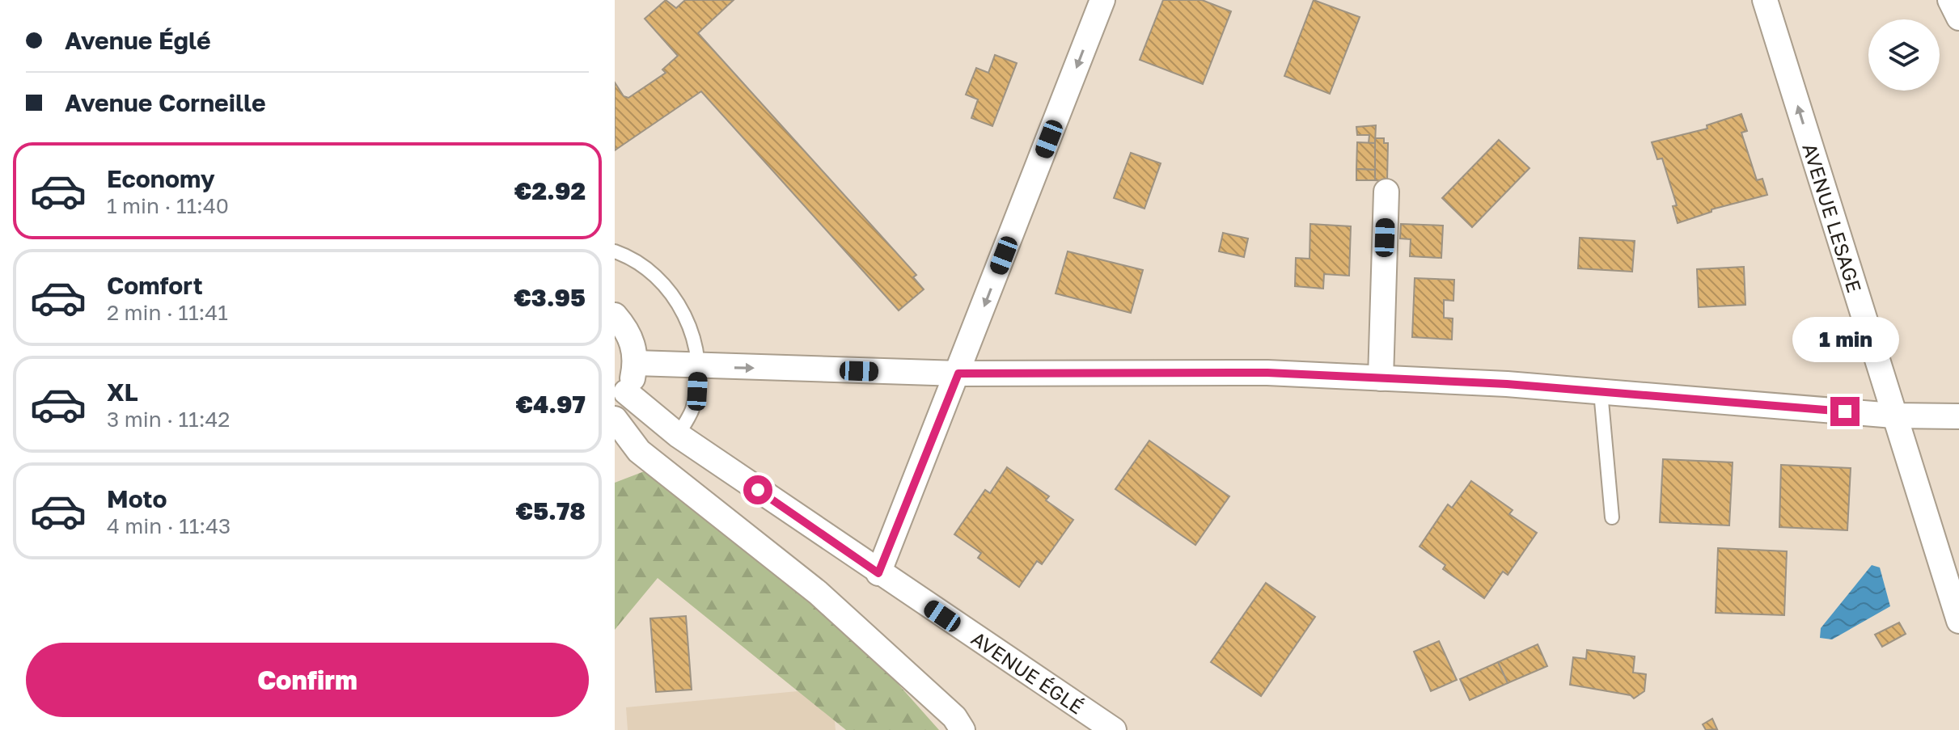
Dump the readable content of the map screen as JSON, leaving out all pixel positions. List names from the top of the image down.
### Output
{
  "streets": {
    "street": ["AVENUE LESAGE", "AVENUE ÉGLÉ"]
  },
  "one_way": ["AVENUE LESAGE"],
  "page": {
    "banner": ["Avenue Églé", "Avenue Corneille"],
    "list": [
      {
        "name": "Economy",
        "note": "1 min · 11:40",
        "value": "€2.92"
      },
      {
        "name": "Comfort",
        "note": "2 min · 11:41",
        "value": "€3.95"
      },
      {
        "name": "XL",
        "note": "3 min · 11:42",
        "value": "€4.97"
      },
      {
        "name": "Moto",
        "note": "4 min · 11:43",
        "value": "€5.78"
      }
    ],
    "bubble": "1 min",
    "buttons": "Confirm"
  }
}
